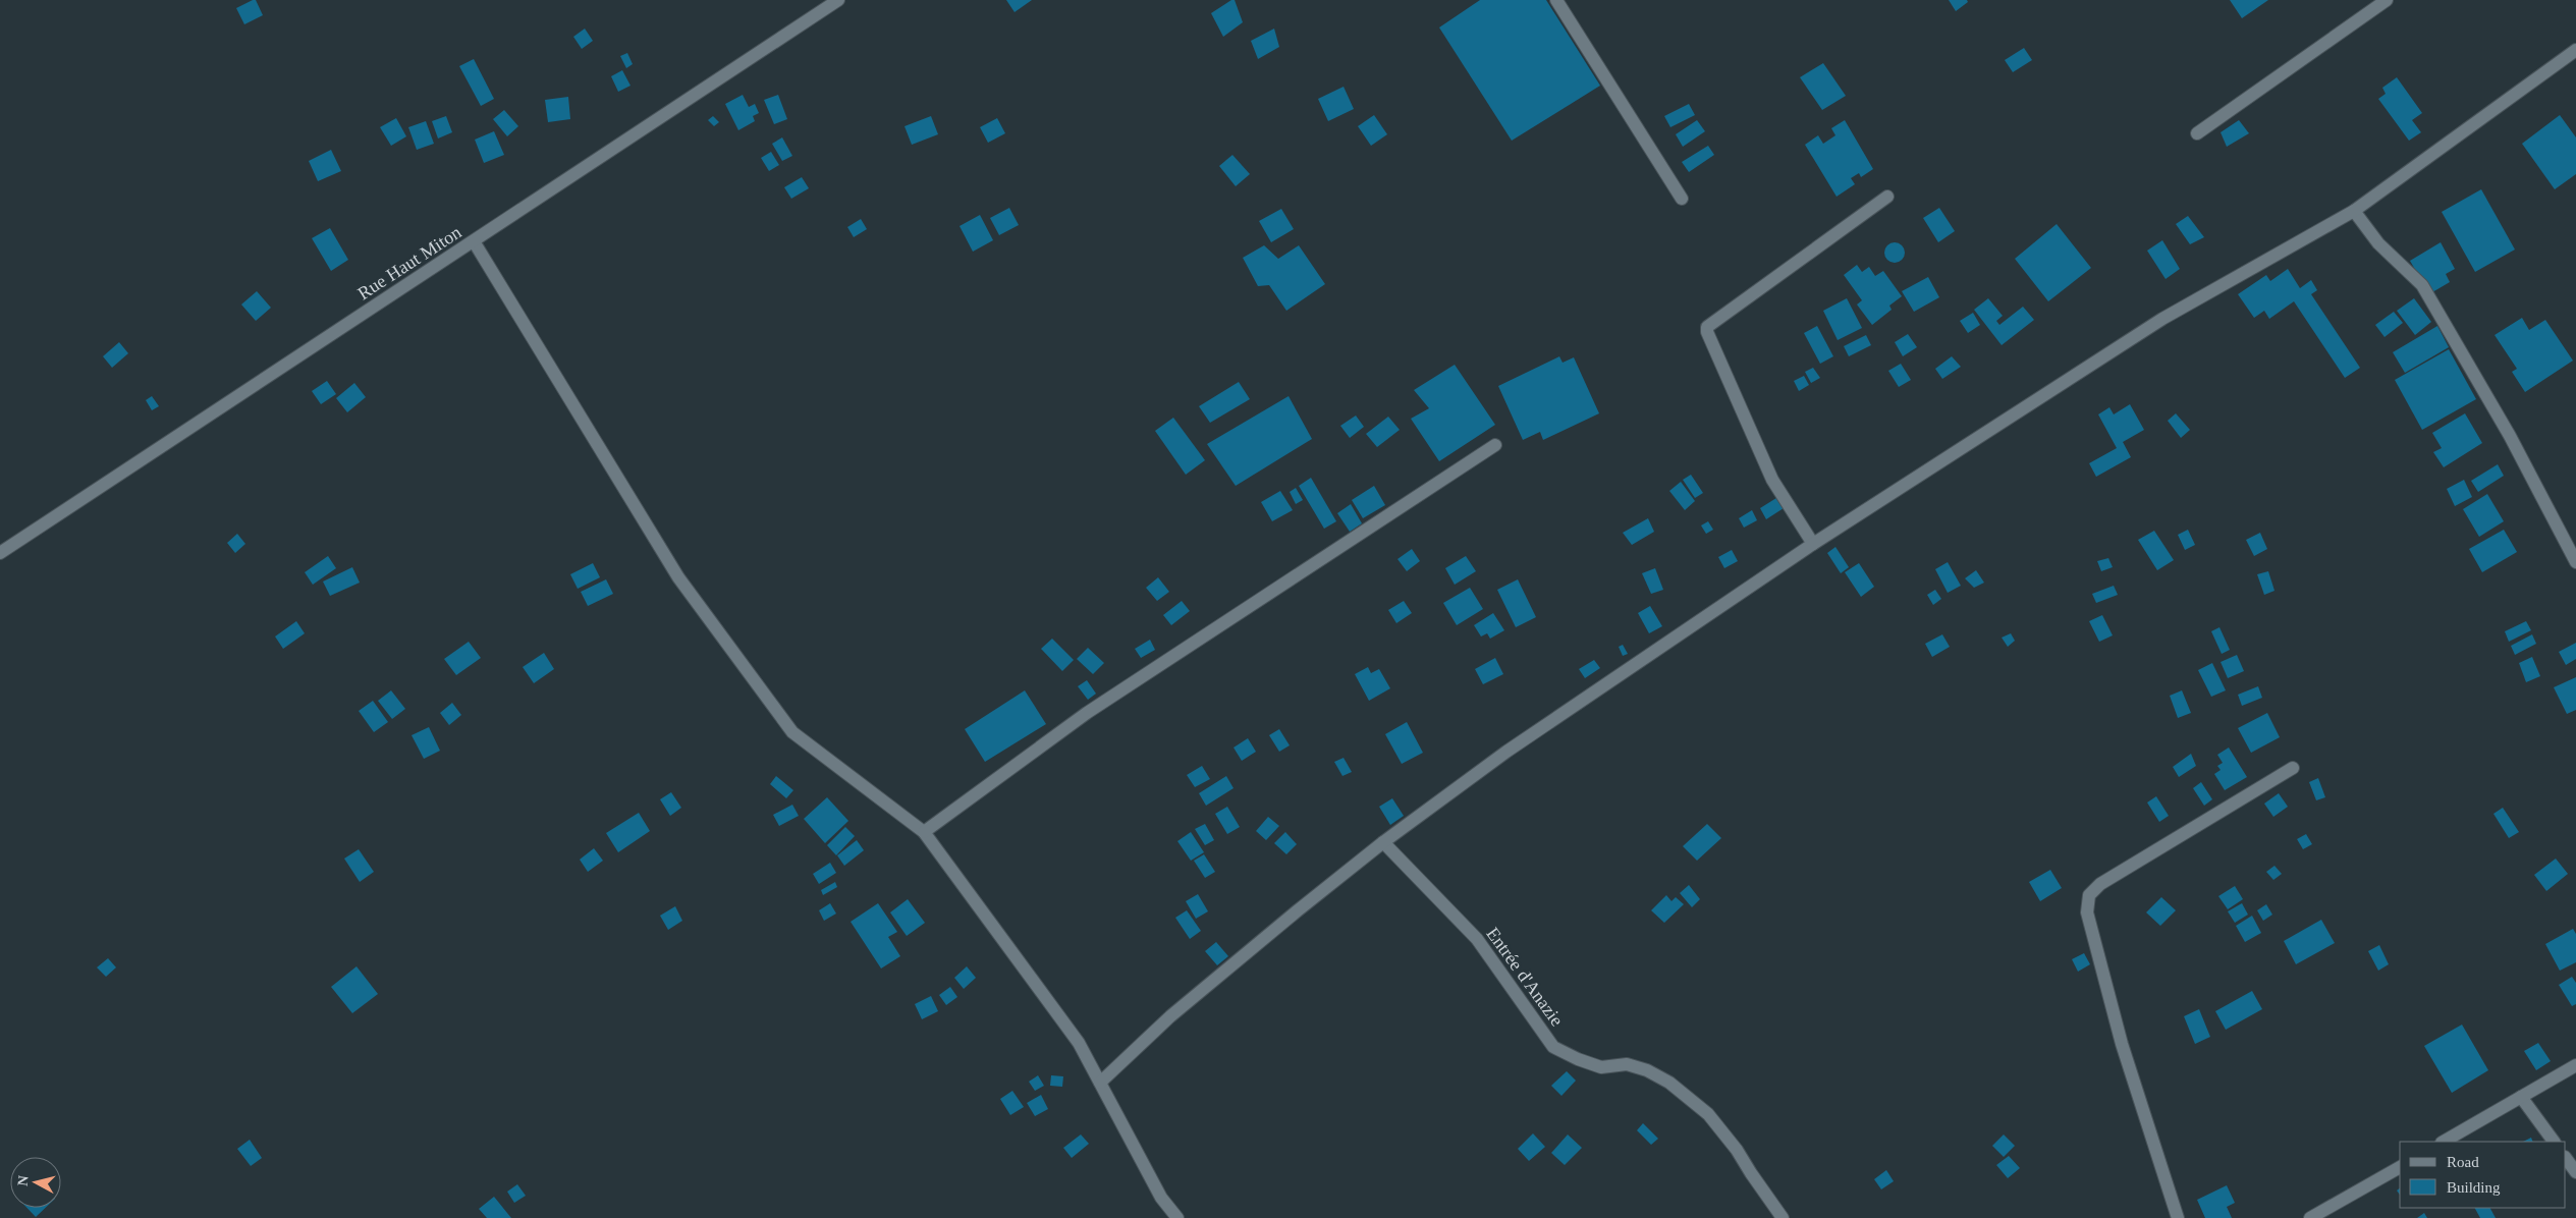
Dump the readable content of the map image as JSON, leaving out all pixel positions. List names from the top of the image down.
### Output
{
  "streets": {
    "street": ["Rue Haut Miton", "Entrée d'Anazie"]
  },
  "legend": ["Road", "Building"],
  "north": "left"
}
